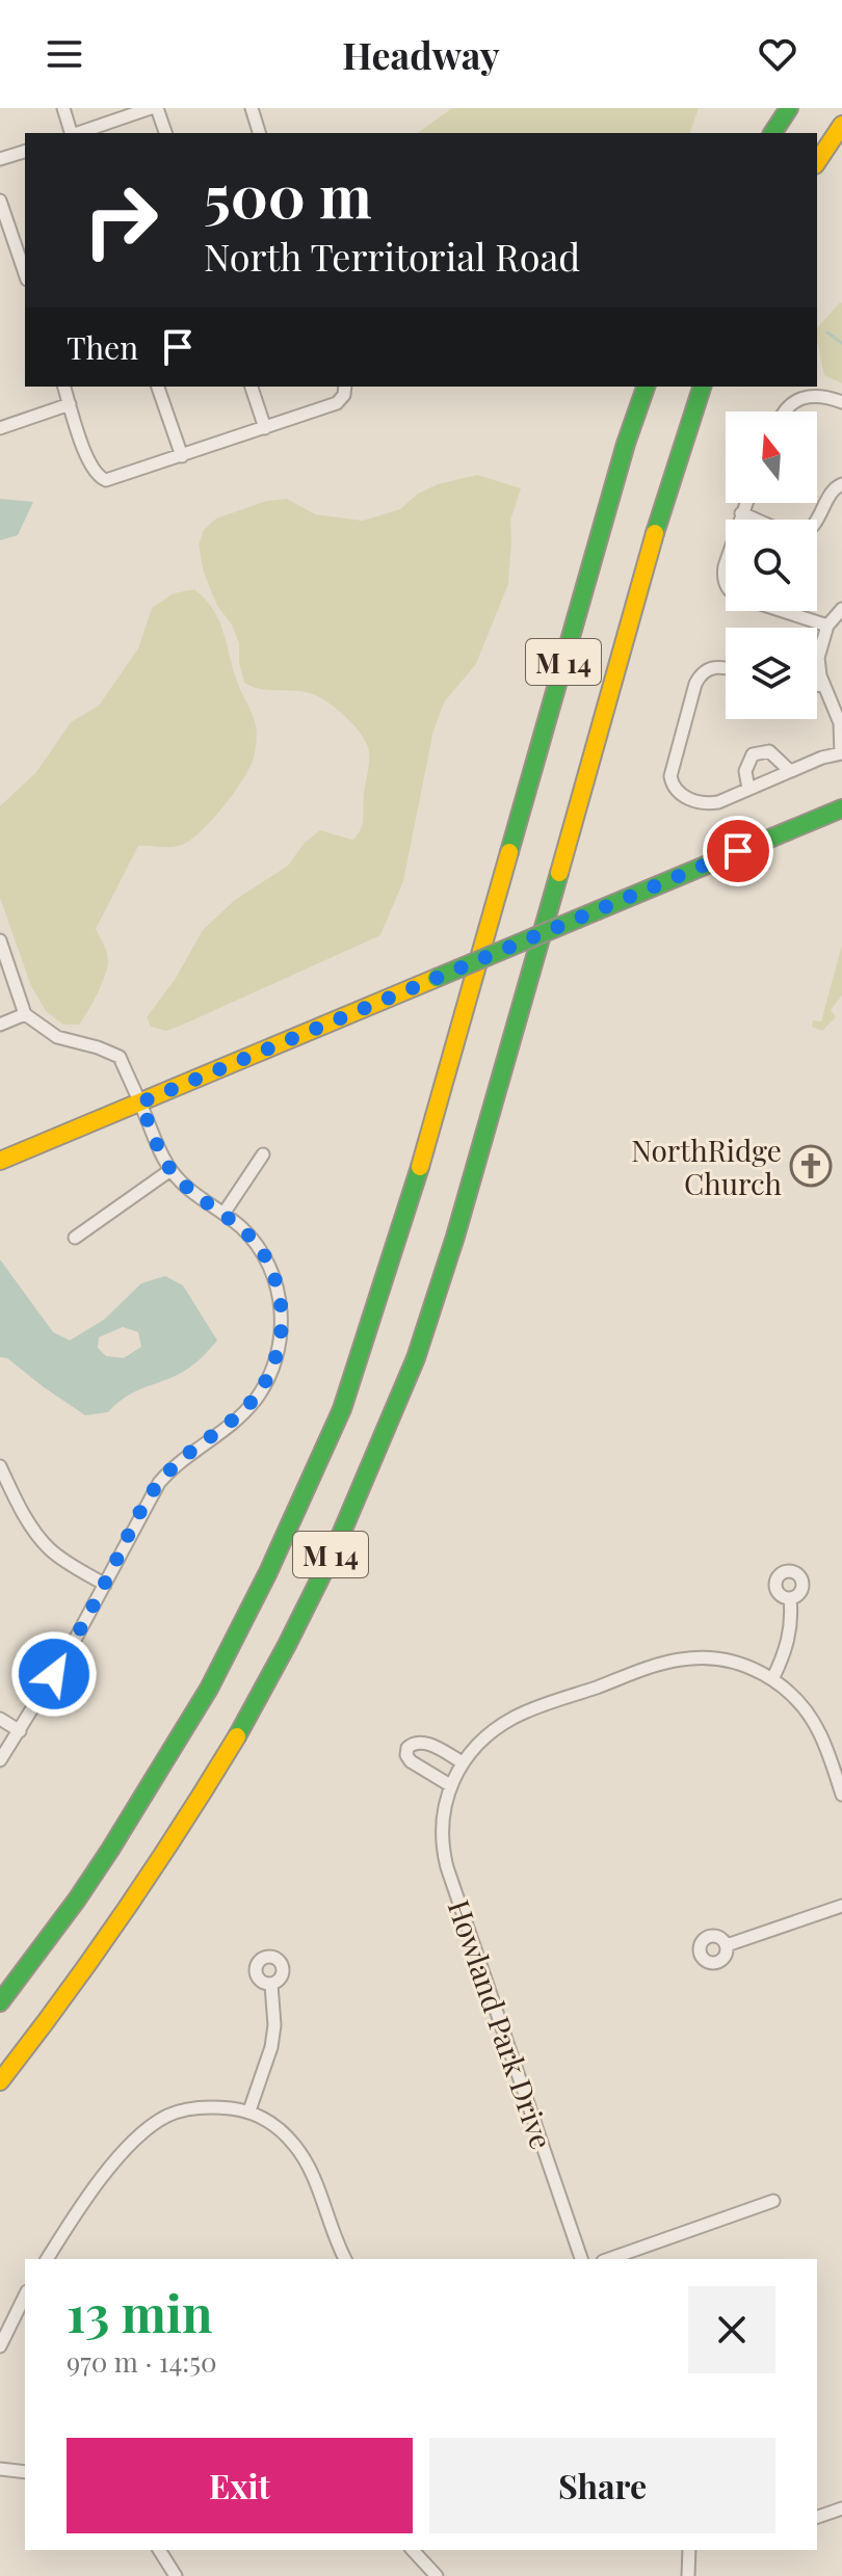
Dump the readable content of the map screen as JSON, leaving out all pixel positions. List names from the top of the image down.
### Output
{
  "streets": {
    "main road": ["M 14"],
    "street": ["Howland Park Drive"]
  },
  "places": {
    "church": ["NorthRidge Church"]
  },
  "north": "top",
  "page": {
    "header": "Headway",
    "turn": ["500 m", "North Territorial Road"],
    "then": "Then",
    "heading": ["13 min", "970 m · 14:50"],
    "buttons": ["Exit", "Share"]
  }
}
